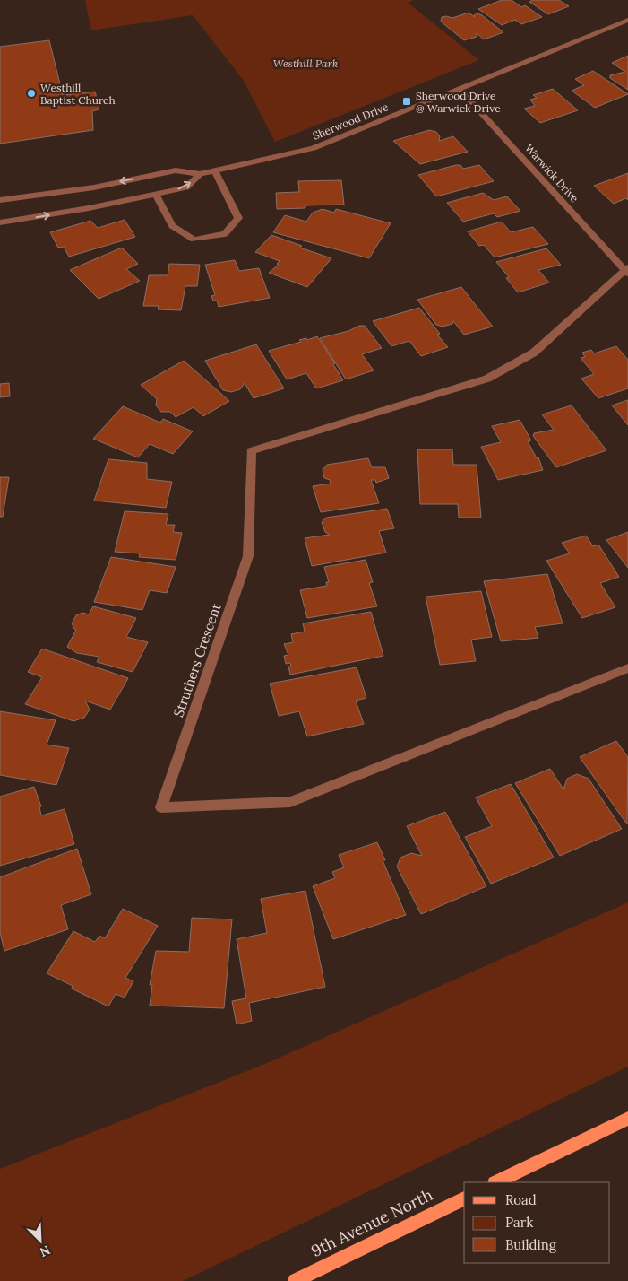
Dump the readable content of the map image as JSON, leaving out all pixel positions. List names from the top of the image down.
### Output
{
  "streets": {
    "main road": ["9th Avenue North"],
    "street": ["Sherwood Drive", "Warwick Drive", "Struthers Crescent"]
  },
  "crossings": [
    ["Sherwood Drive", "Warwick Drive"],
    ["Warwick Drive", "Struthers Crescent"]
  ],
  "parks": ["Westhill Park"],
  "places": {
    "other": ["Westhill Baptist Church"],
    "transit": ["Sherwood Drive @ Warwick Drive"]
  },
  "legend": ["Road", "Park", "Building"],
  "north": "bottom right"
}
